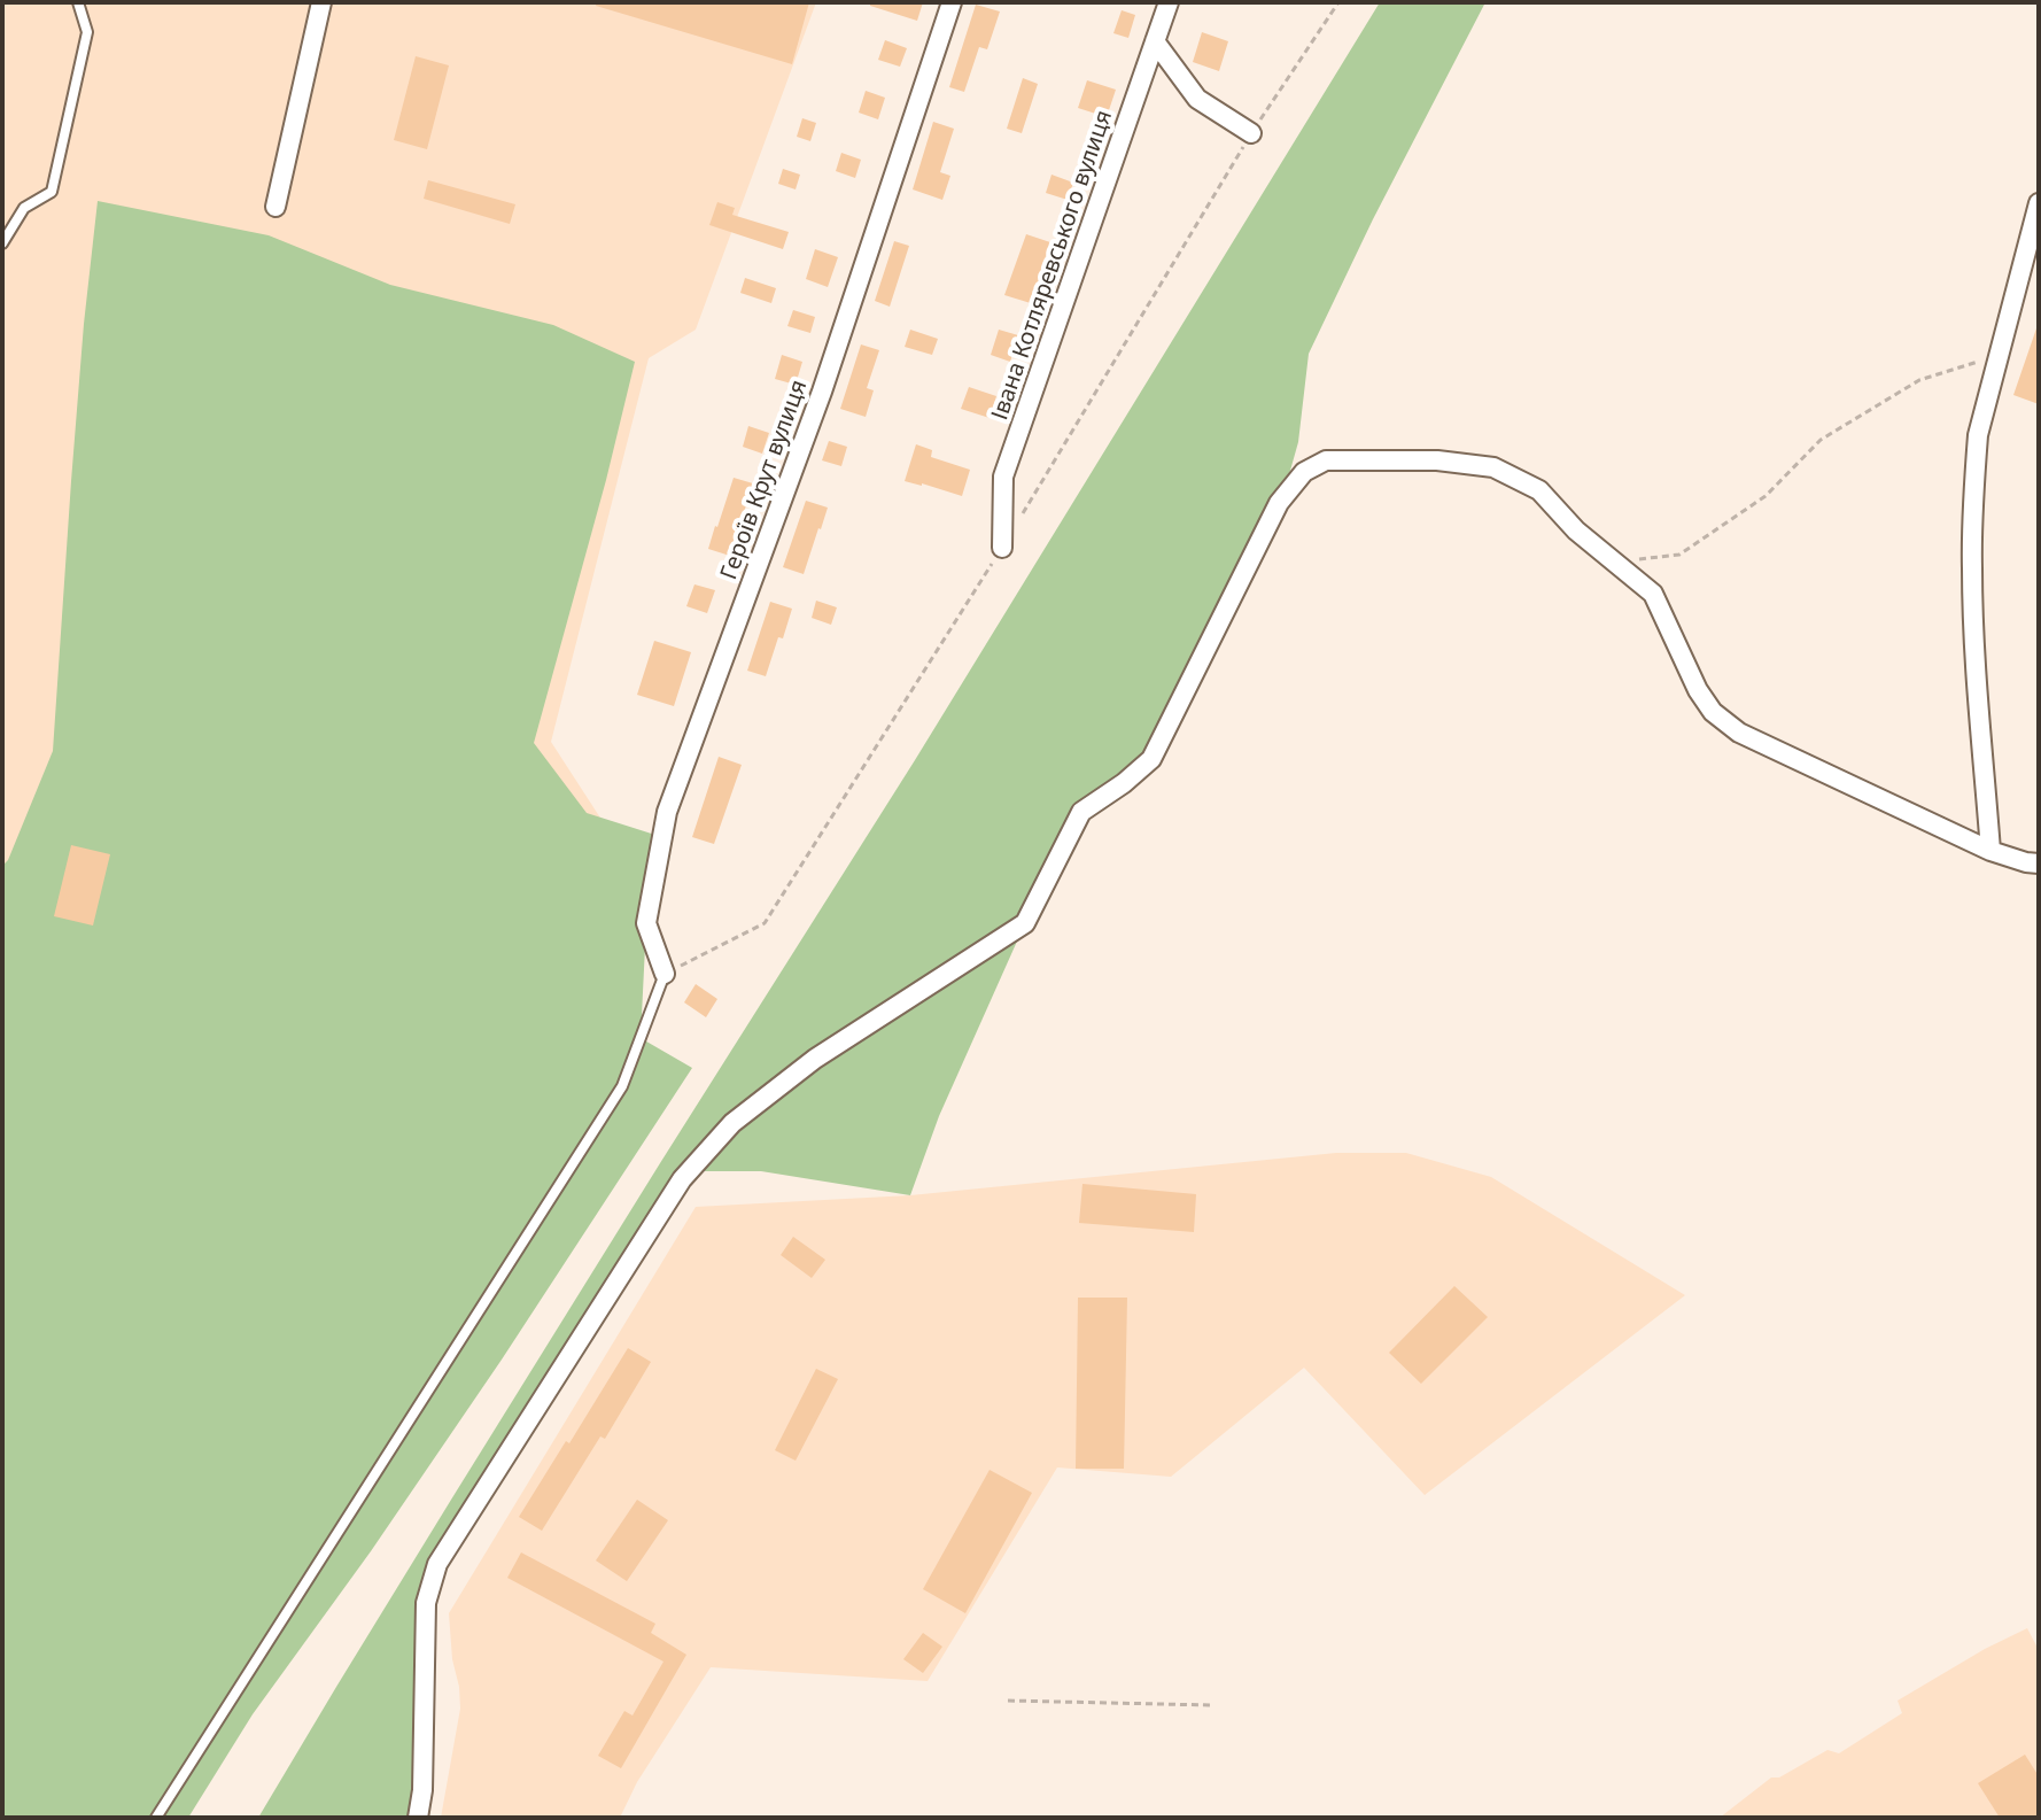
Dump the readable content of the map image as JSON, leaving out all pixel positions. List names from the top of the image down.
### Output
{
  "streets": {
    "street": ["Івана Котляревського вулиця", "Героїв Крут вулиця"]
  }
}
